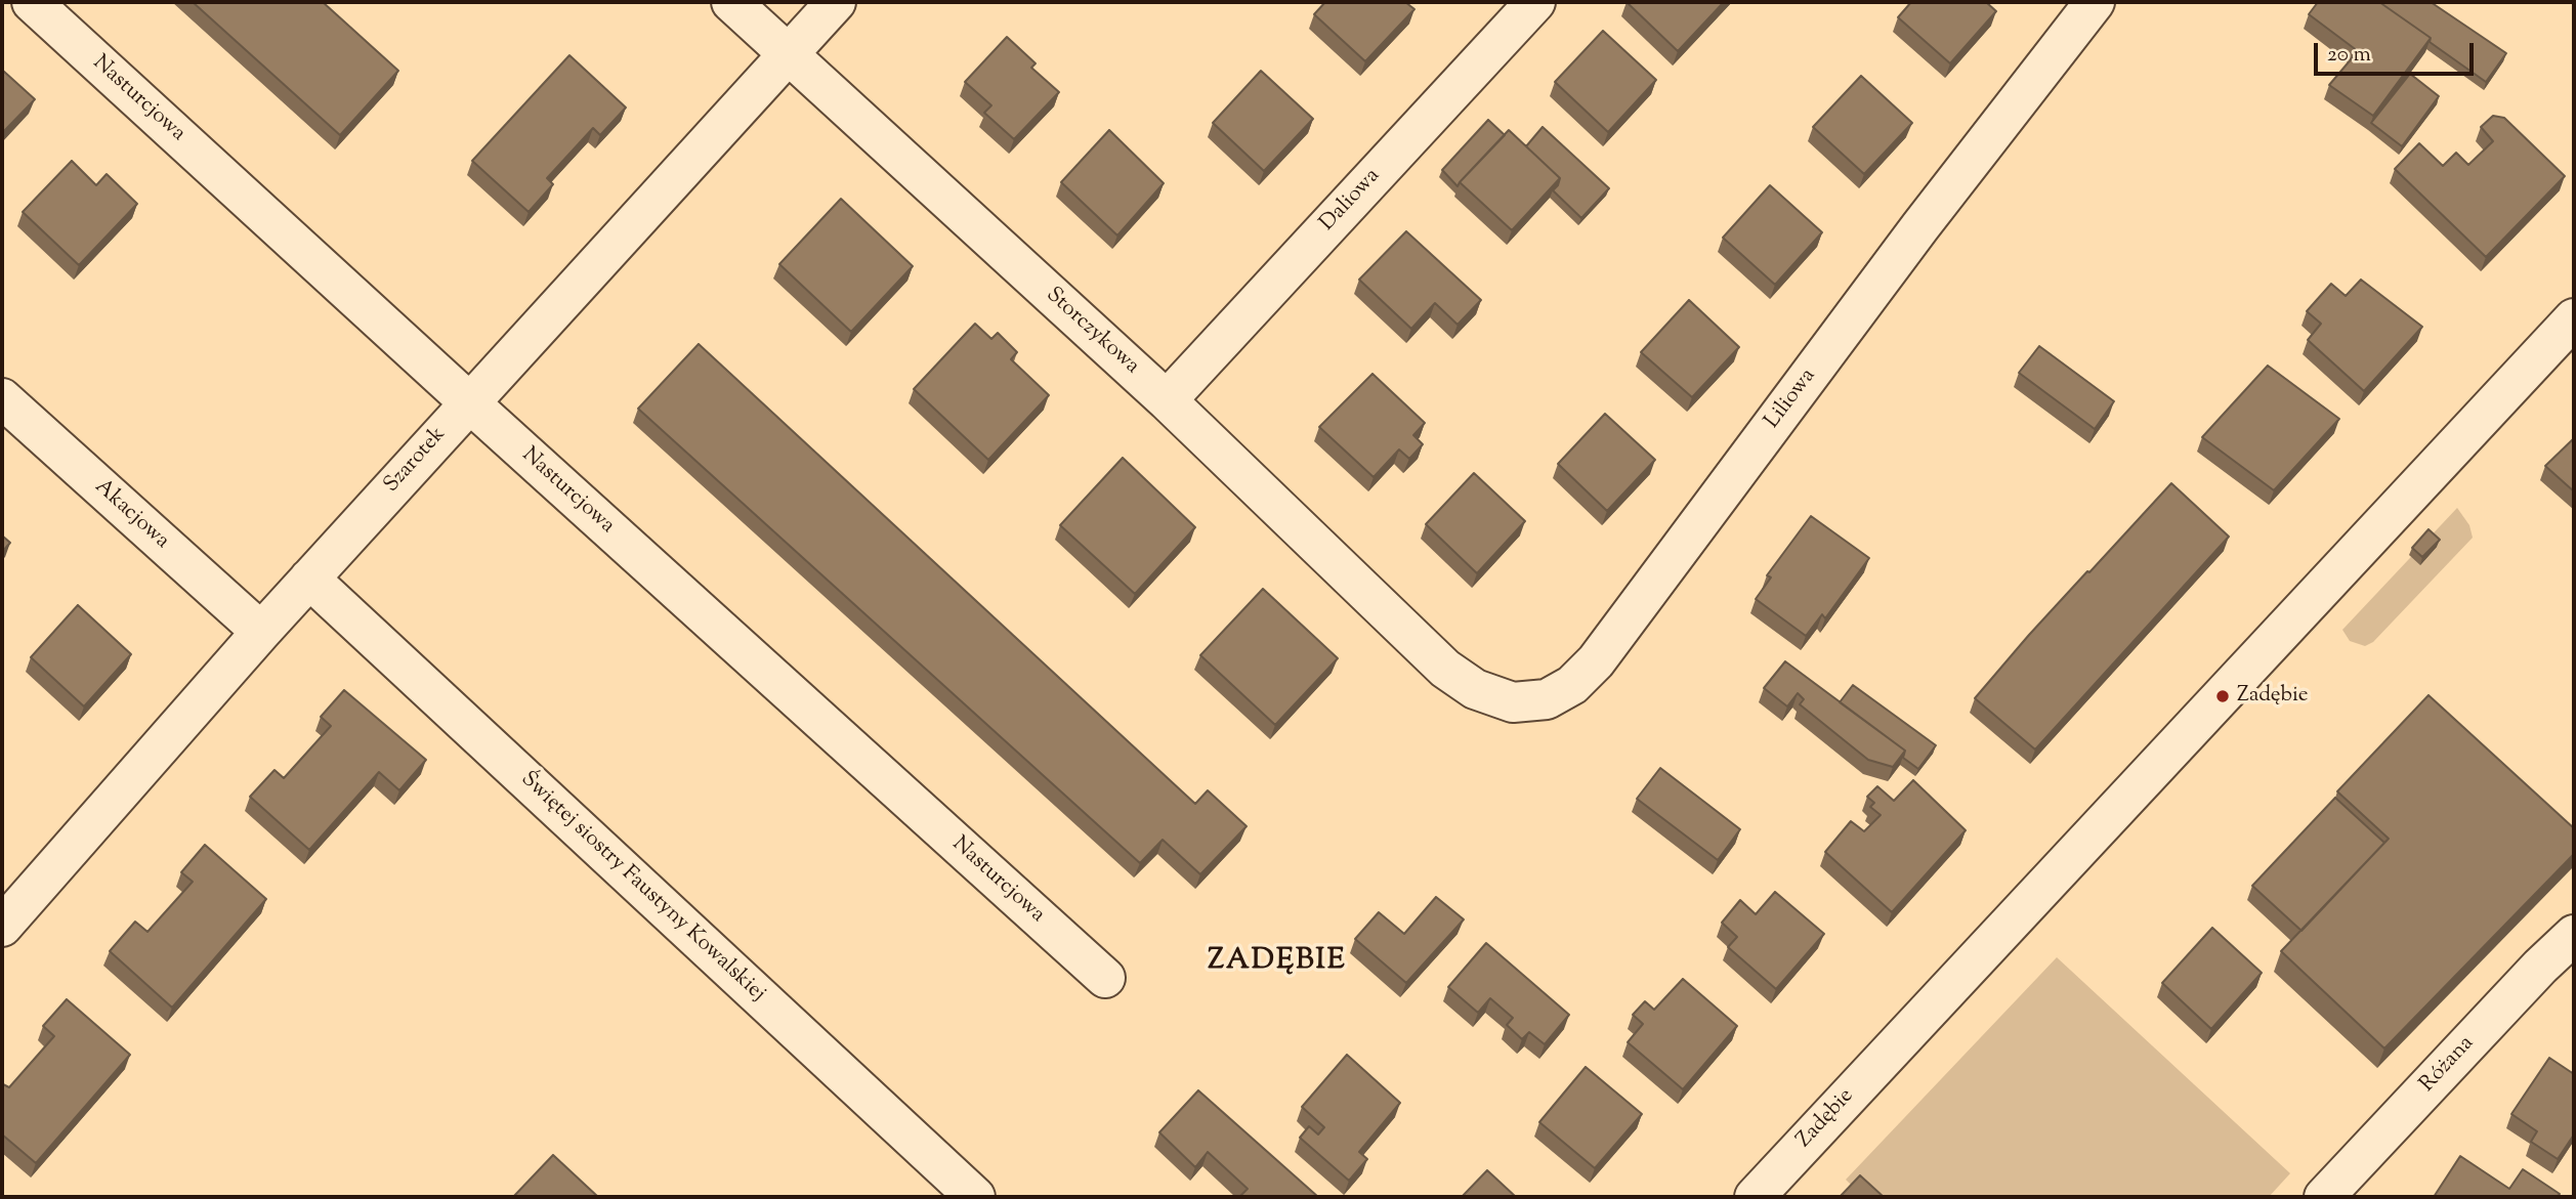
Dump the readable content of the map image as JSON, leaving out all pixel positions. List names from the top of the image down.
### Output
{
  "streets": {
    "street": [
      "Nasturcjowa",
      "Daliowa",
      "Storczykowa",
      "Liliowa",
      "Szarotek",
      "Akacjowa",
      "Świętej siostry Faustyny Kowalskiej",
      "Różana",
      "Zadębie"
    ]
  },
  "crossings": [
    ["Nasturcjowa", "Szarotek"],
    ["Daliowa", "Storczykowa"],
    ["Storczykowa", "Liliowa"],
    ["Storczykowa", "Szarotek"],
    ["Szarotek", "Akacjowa"],
    ["Szarotek", "Świętej siostry Faustyny Kowalskiej"]
  ],
  "districts": ["ZADĘBIE"],
  "places": ["Zadębie"],
  "scale_bar": "20 m"
}
